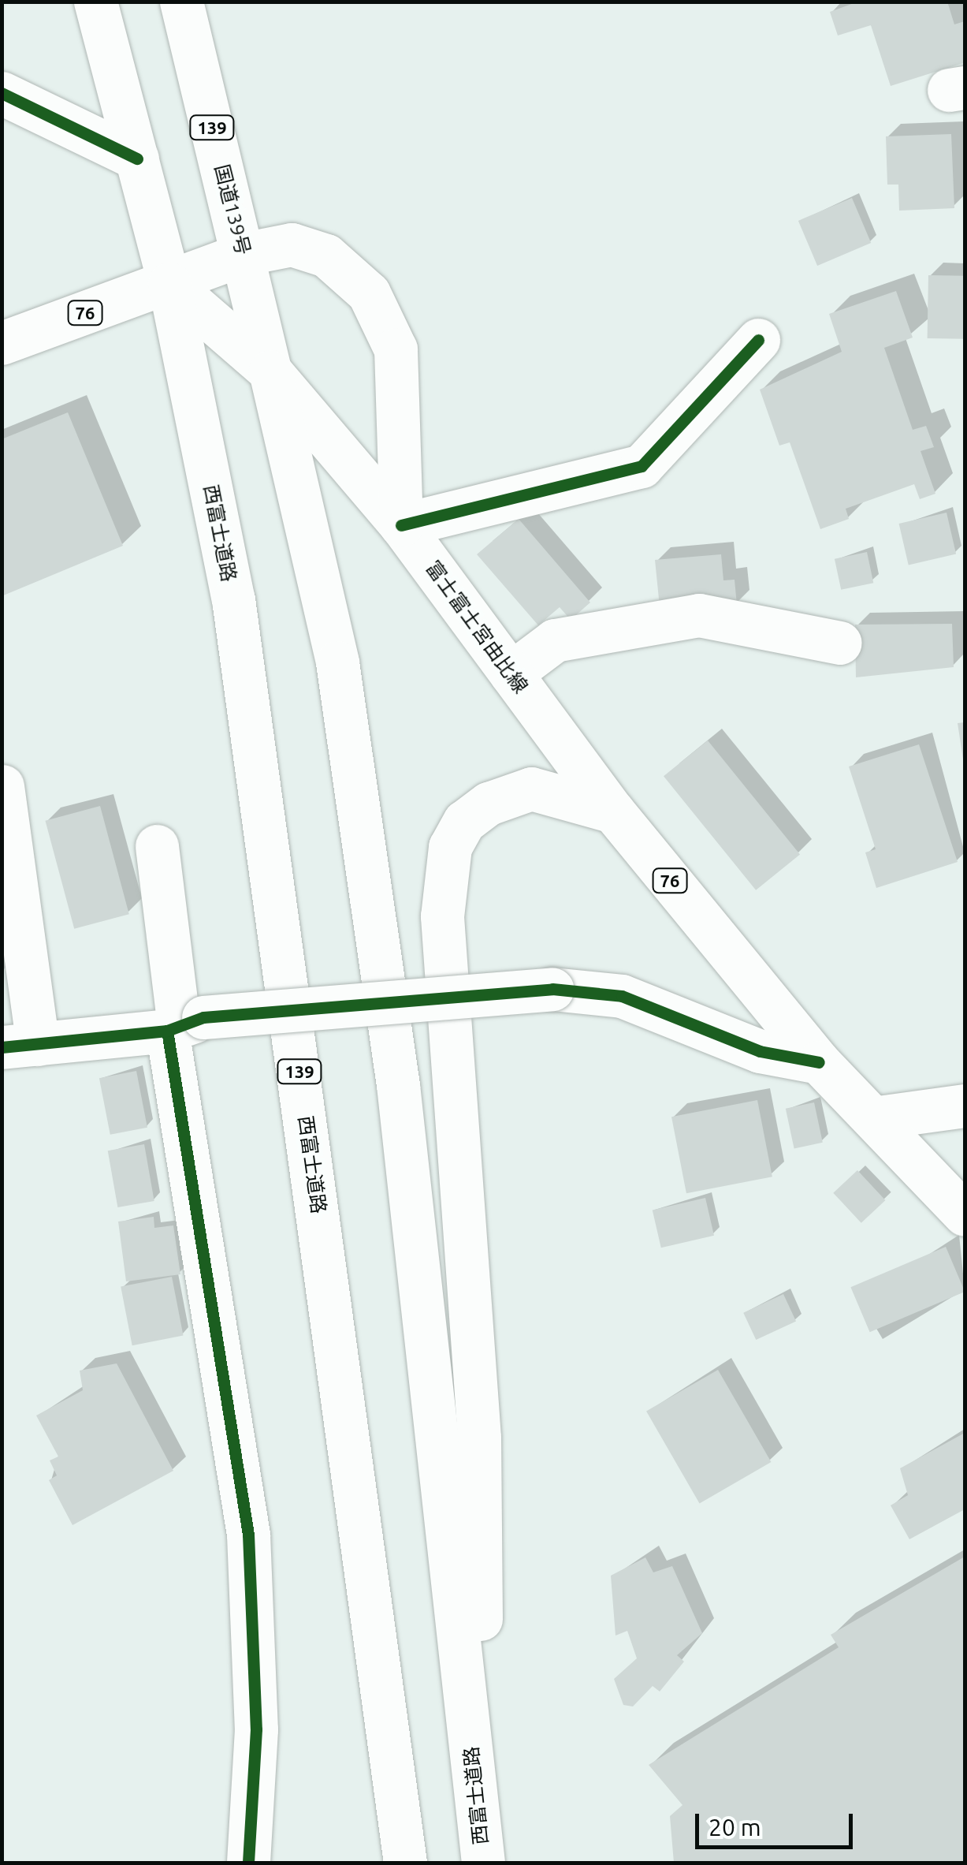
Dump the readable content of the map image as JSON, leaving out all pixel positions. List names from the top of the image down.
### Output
{
  "streets": {
    "main road": [
      "139",
      "国道139号",
      "76",
      "西富士道路",
      "富士富士宮由比線"
    ]
  },
  "crossings": [
    ["139", "76"],
    ["139", "西富士道路"],
    ["139", "富士富士宮由比線"],
    ["国道139号", "76"],
    ["国道139号", "西富士道路"],
    ["国道139号", "富士富士宮由比線"],
    ["76", "西富士道路"],
    ["76", "富士富士宮由比線"],
    ["西富士道路", "富士富士宮由比線"]
  ],
  "scale_bar": "20 m"
}
